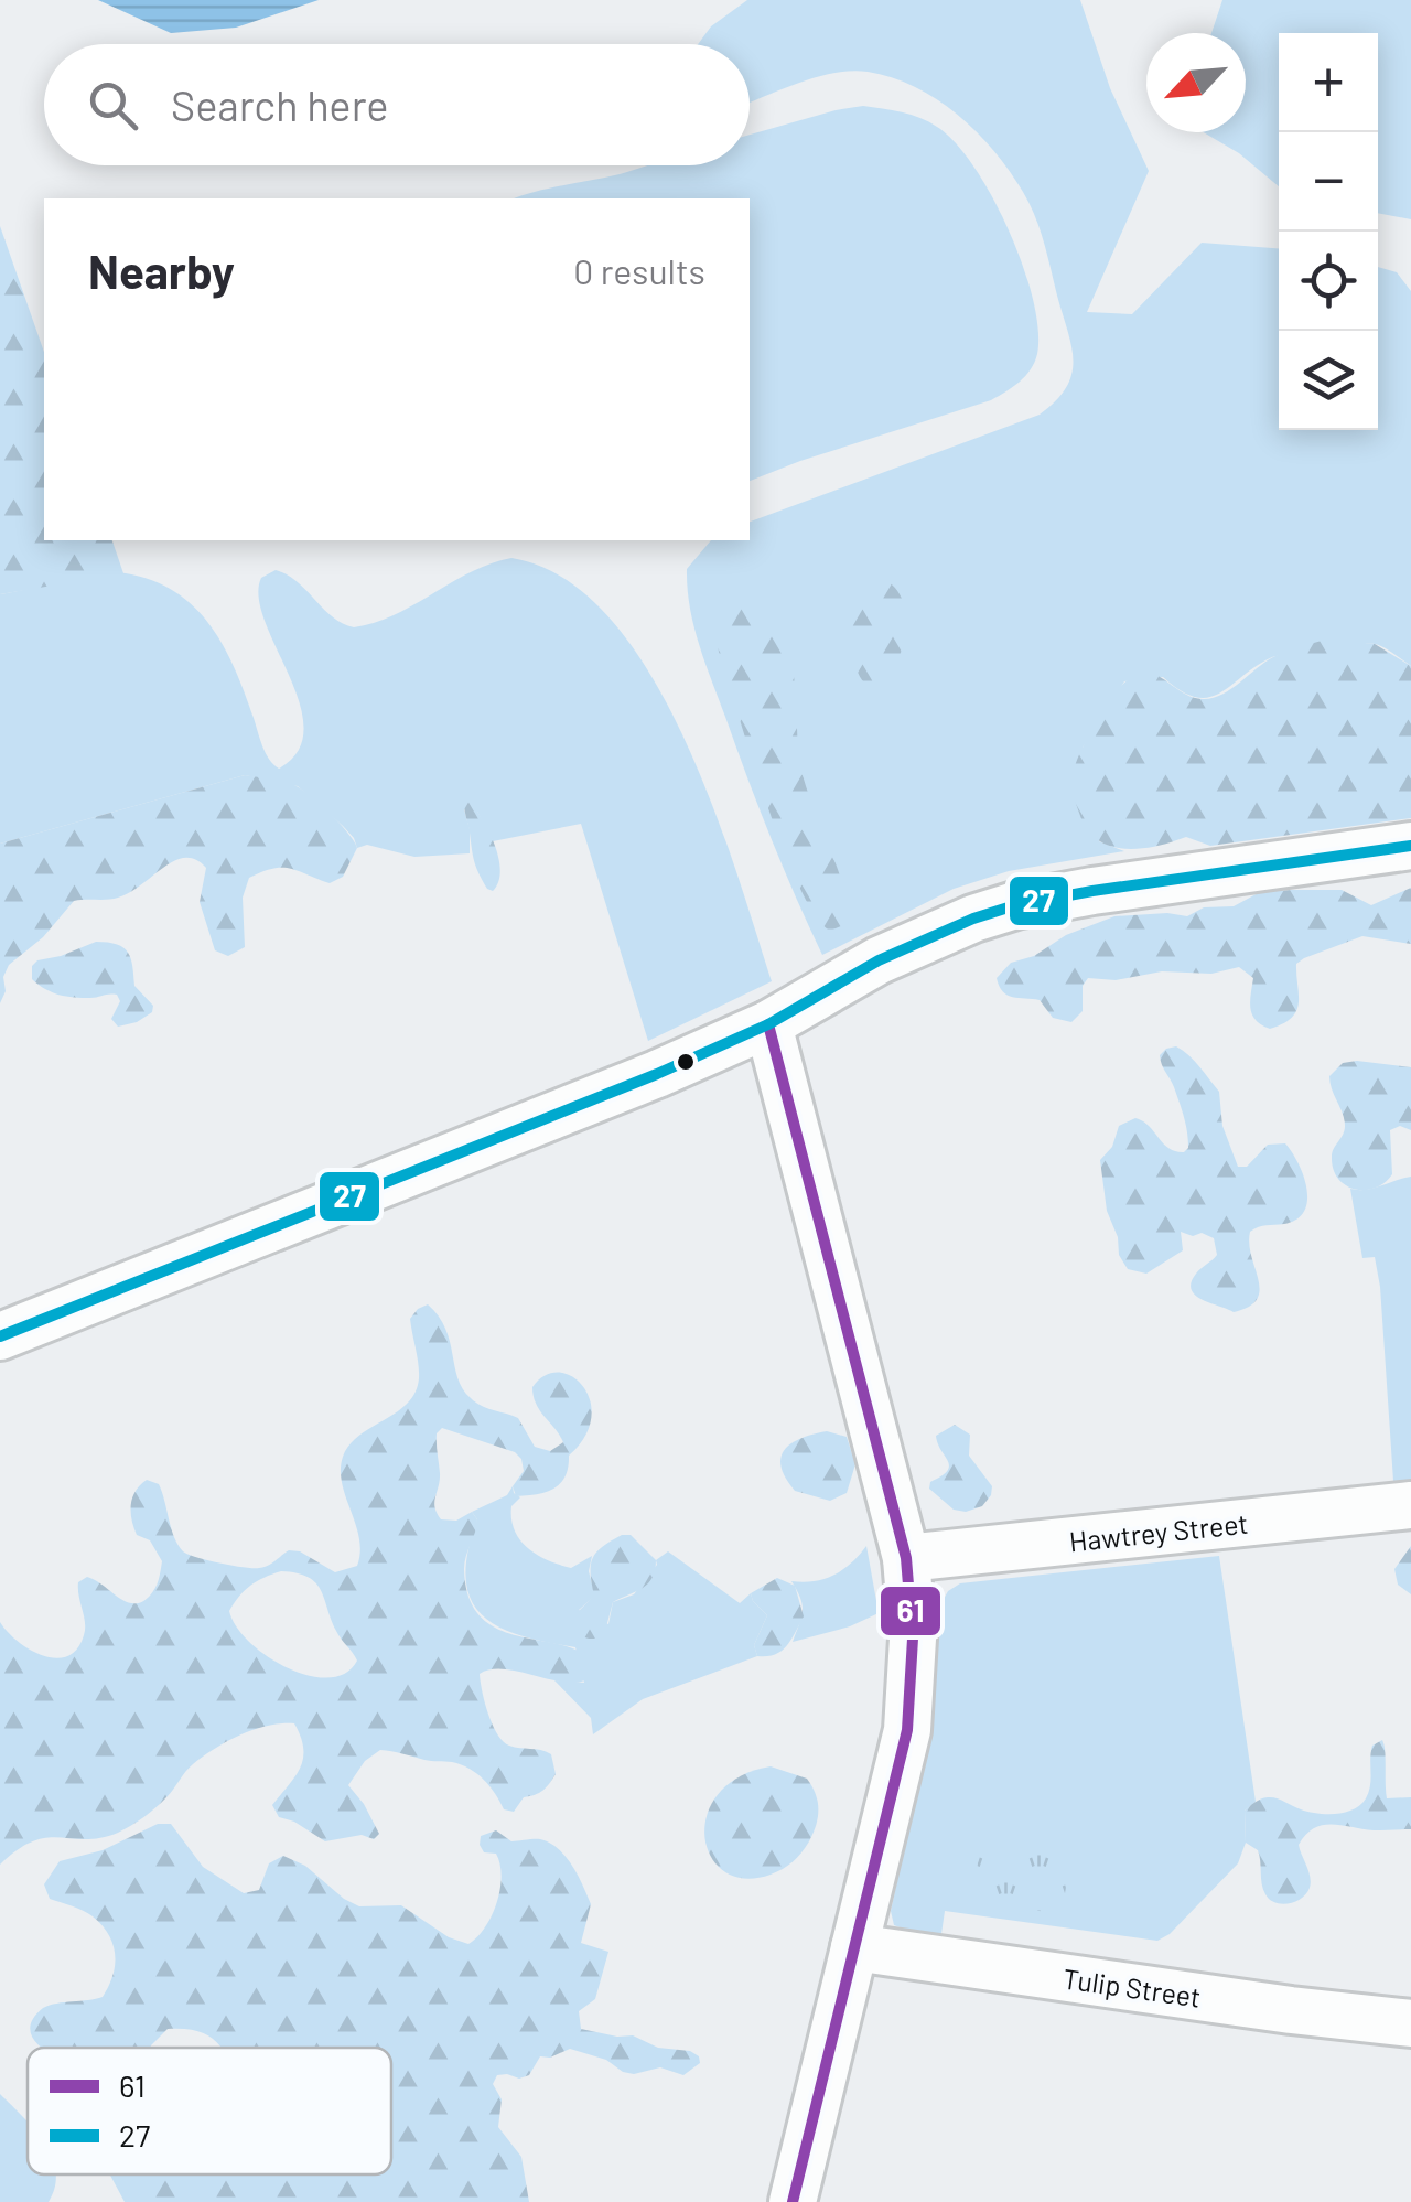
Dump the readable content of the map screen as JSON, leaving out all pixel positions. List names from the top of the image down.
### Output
{
  "streets": {
    "street": ["Hawtrey Street", "Tulip Street"]
  },
  "lines": ["transit line 27", "transit line 61"],
  "legend": ["61", "27"],
  "north": "bottom left",
  "page": {
    "map_buttons": ["+", "−"],
    "search": "Search here",
    "heading": ["Nearby", "0 results"]
  }
}
